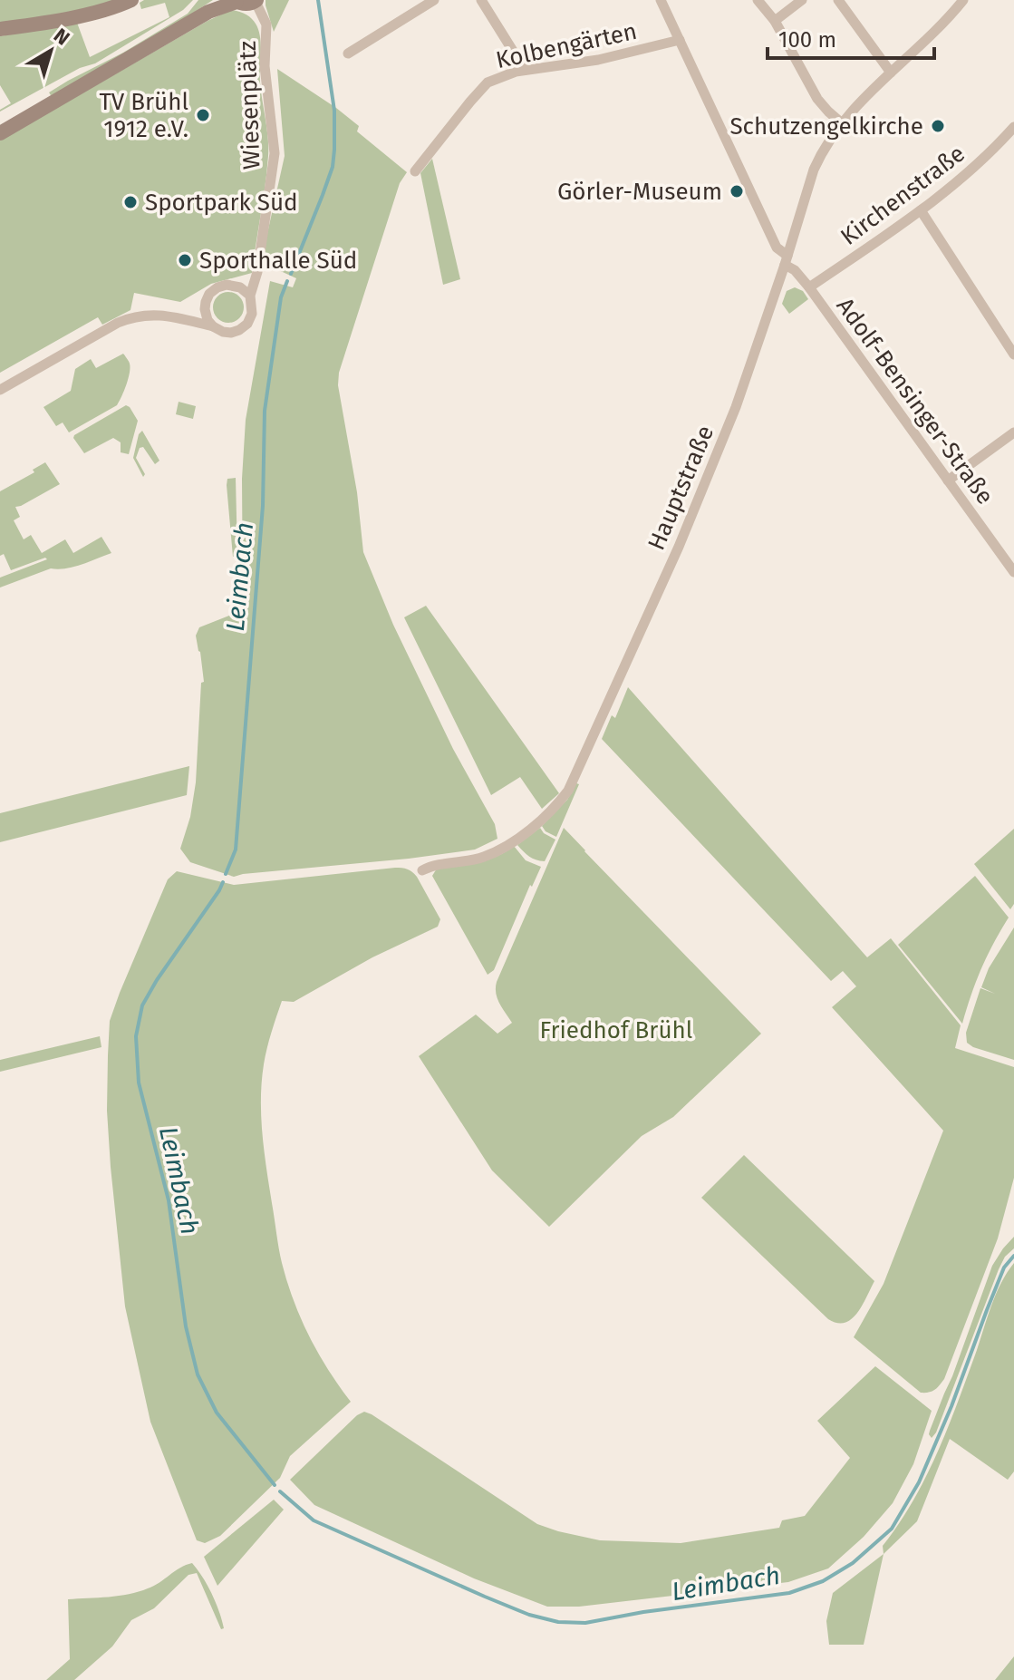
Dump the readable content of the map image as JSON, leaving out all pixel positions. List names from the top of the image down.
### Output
{
  "streets": {
    "street": [
      "Kolbengärten",
      "Wiesenplätz",
      "Kirchenstraße",
      "Adolf-Bensinger-Straße",
      "Hauptstraße"
    ]
  },
  "crossings": [
    ["Kolbengärten", "Adolf-Bensinger-Straße"],
    ["Kirchenstraße", "Adolf-Bensinger-Straße"],
    ["Adolf-Bensinger-Straße", "Hauptstraße"]
  ],
  "water": ["Leimbach"],
  "parks": ["Friedhof Brühl"],
  "places": [
    "TV Brühl 1912 e.V.",
    "Schutzengelkirche",
    "Görler-Museum",
    "Sportpark Süd",
    "Sporthalle Süd"
  ],
  "scale_bar": "100 m",
  "north": "top right"
}
